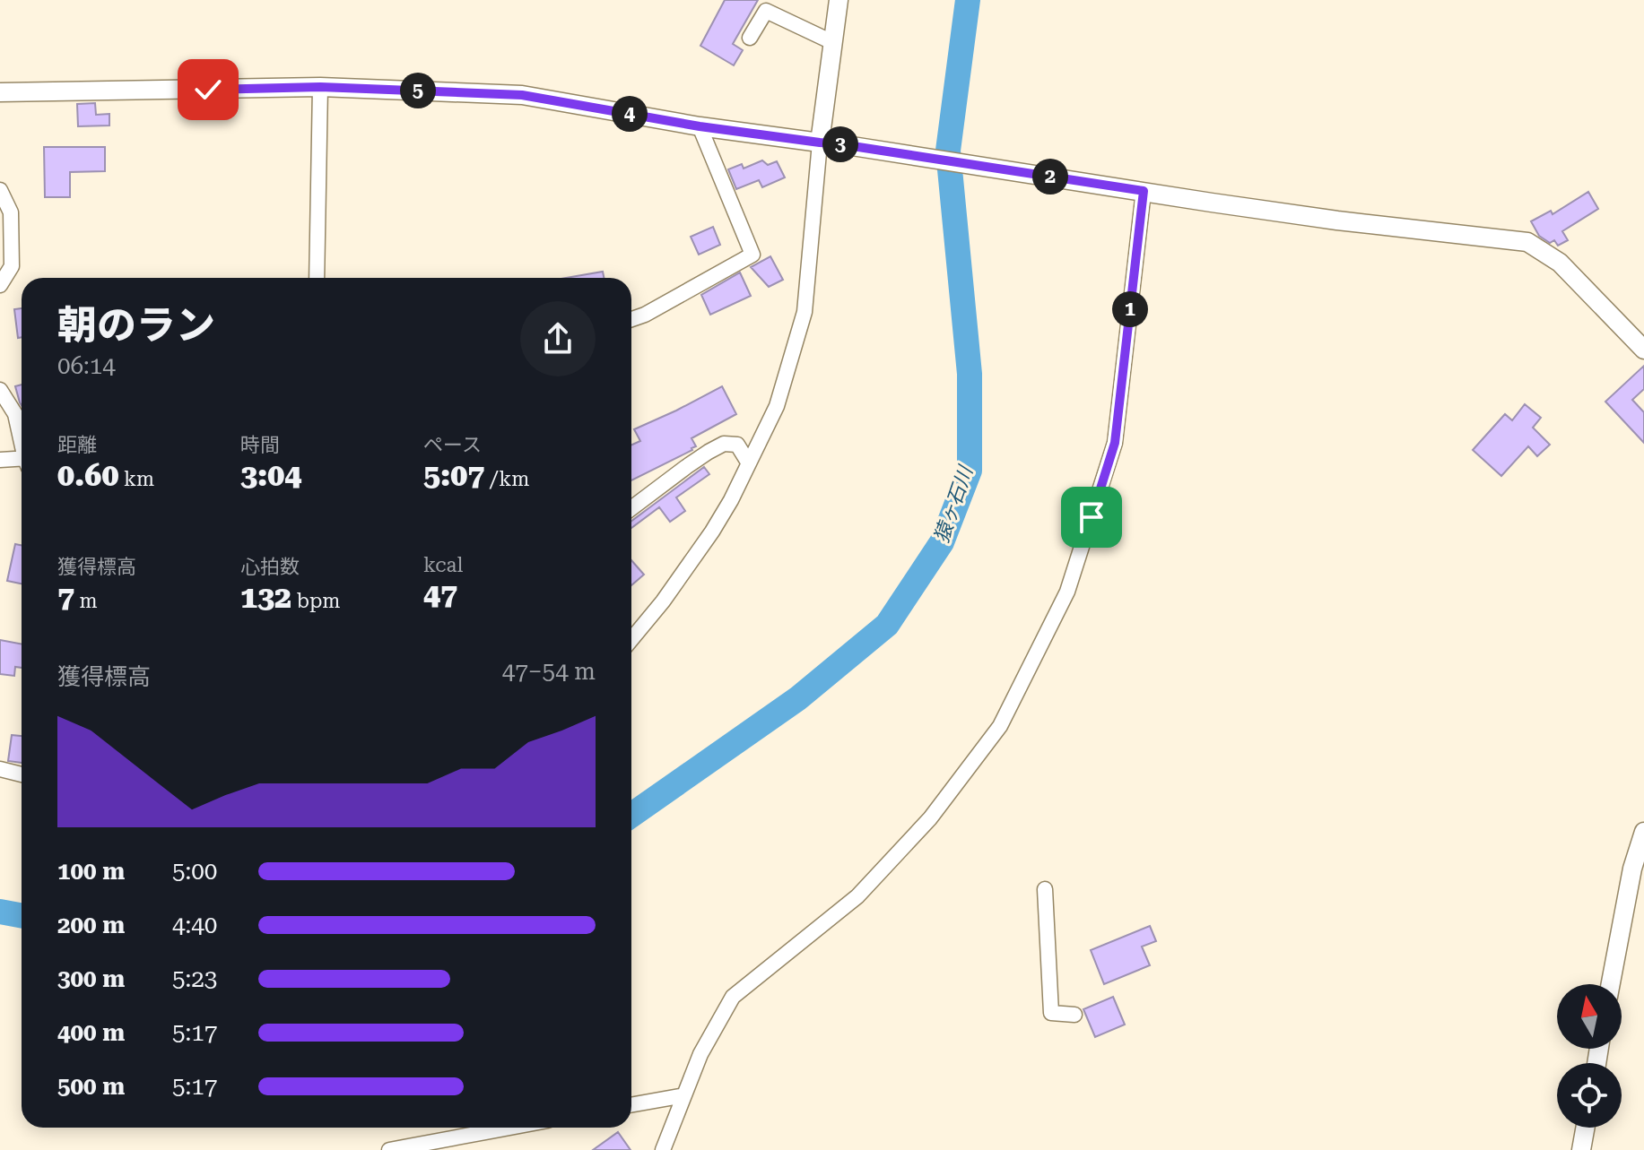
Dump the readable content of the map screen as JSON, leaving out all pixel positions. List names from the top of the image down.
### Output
{
  "water": ["猿ヶ石川"],
  "north": "top",
  "page": {
    "pins": [
      "5",
      "4",
      "3",
      "2",
      "1"
    ],
    "heading": ["朝のラン", "06:14"],
    "stats": [
      ["距離", "0.60 km"],
      ["時間", "3:04"],
      ["ペース", "5:07 /km"],
      ["獲得標高", "7 m"],
      ["心拍数", "132 bpm"],
      ["kcal", "47"]
    ],
    "chart": ["獲得標高", "47–54 m"],
    "list": [
      {
        "name": "100 m",
        "note": "5:00"
      },
      {
        "name": "200 m",
        "note": "4:40"
      },
      {
        "name": "300 m",
        "note": "5:23"
      },
      {
        "name": "400 m",
        "note": "5:17"
      },
      {
        "name": "500 m",
        "note": "5:17"
      }
    ]
  }
}
